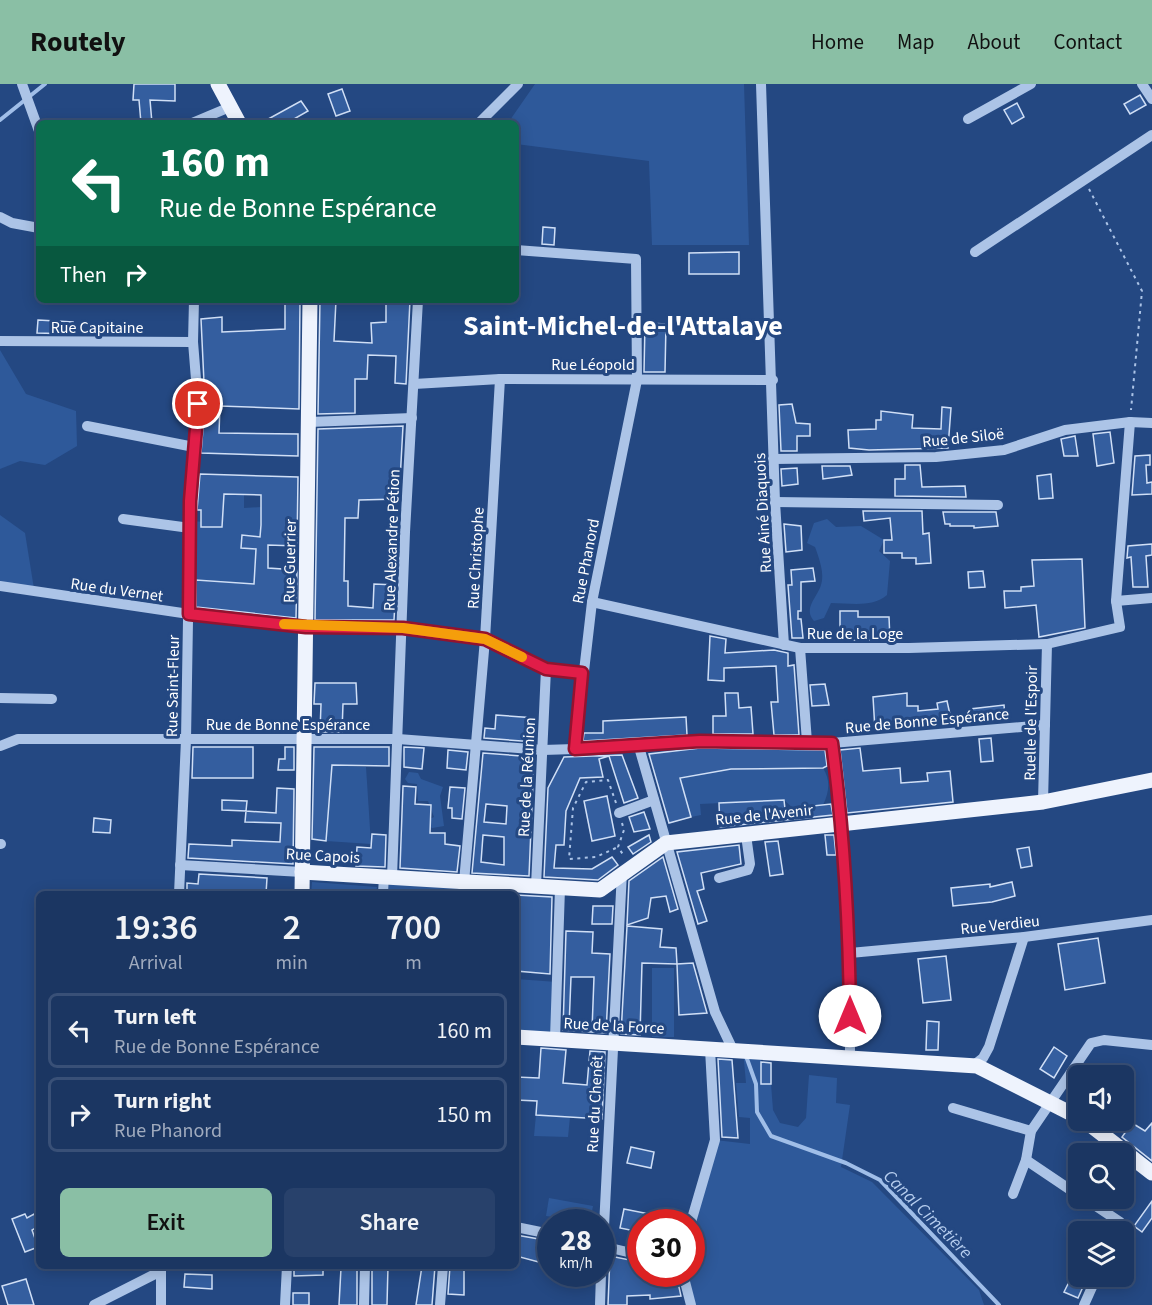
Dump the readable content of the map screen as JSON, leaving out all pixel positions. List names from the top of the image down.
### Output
{
  "streets": {
    "main road": [
      "Rue Guerrier",
      "Rue de l'Avenir",
      "Rue Capois",
      "Rue de la Force"
    ],
    "street": [
      "Rue Capitaine",
      "Rue Léopold",
      "Rue de Siloë",
      "Rue Ainé Diaquois",
      "Rue Alexandre Pétion",
      "Rue Christophe",
      "Rue Phanord",
      "Rue du Vernet",
      "Rue de la Loge",
      "Rue Saint-Fleur",
      "Rue de Bonne Espérance",
      "Ruelle de l'Espoir",
      "Rue de la Réunion",
      "Rue Verdieu",
      "Rue du Chenêt"
    ]
  },
  "crossings": [
    ["Rue Capitaine", "Rue Saint-Fleur"],
    ["Rue Léopold", "Rue Ainé Diaquois"],
    ["Rue Léopold", "Rue Alexandre Pétion"],
    ["Rue Léopold", "Rue Christophe"],
    ["Rue Léopold", "Rue Phanord"],
    ["Rue de Siloë", "Rue Ainé Diaquois"],
    ["Rue Ainé Diaquois", "Rue de la Loge"],
    ["Rue Alexandre Pétion", "Rue du Vernet"],
    ["Rue Alexandre Pétion", "Rue de Bonne Espérance"],
    ["Rue Alexandre Pétion", "Rue Capois"],
    ["Rue Christophe", "Rue du Vernet"],
    ["Rue Christophe", "Rue de Bonne Espérance"],
    ["Rue Christophe", "Rue de l'Avenir"],
    ["Rue Christophe", "Rue Capois"],
    ["Rue Guerrier", "Rue du Vernet"],
    ["Rue Guerrier", "Rue de Bonne Espérance"],
    ["Rue Guerrier", "Rue Capois"],
    ["Rue Phanord", "Rue du Vernet"],
    ["Rue Phanord", "Rue de la Loge"],
    ["Rue Phanord", "Rue de Bonne Espérance"],
    ["Rue du Vernet", "Rue Saint-Fleur"],
    ["Rue du Vernet", "Rue de la Réunion"],
    ["Rue de la Loge", "Ruelle de l'Espoir"],
    ["Rue Saint-Fleur", "Rue de Bonne Espérance"],
    ["Rue Saint-Fleur", "Rue Capois"],
    ["Rue de Bonne Espérance", "Ruelle de l'Espoir"],
    ["Rue de Bonne Espérance", "Rue de la Réunion"],
    ["Ruelle de l'Espoir", "Rue de l'Avenir"],
    ["Rue de la Réunion", "Rue de l'Avenir"],
    ["Rue de l'Avenir", "Rue Capois"],
    ["Rue de l'Avenir", "Rue du Chenêt"],
    ["Rue de la Force", "Rue du Chenêt"]
  ],
  "districts": ["Saint-Michel-de-l'Attalaye"],
  "water": ["Canal Cimetière"],
  "page": {
    "header": "Routely",
    "nav": [
      "Home",
      "Map",
      "About",
      "Contact"
    ],
    "turn": ["160 m", "Rue de Bonne Espérance"],
    "then": "Then",
    "eta": [
      "19:36",
      "Arrival",
      "2",
      "min",
      "700",
      "m"
    ],
    "list": [
      {
        "name": "Turn left",
        "note": "Rue de Bonne Espérance",
        "value": "160 m"
      },
      {
        "name": "Turn right",
        "note": "Rue Phanord",
        "value": "150 m"
      }
    ],
    "buttons": ["Exit", "Share"],
    "speed": "28 km/h",
    "limit": "30"
  }
}
